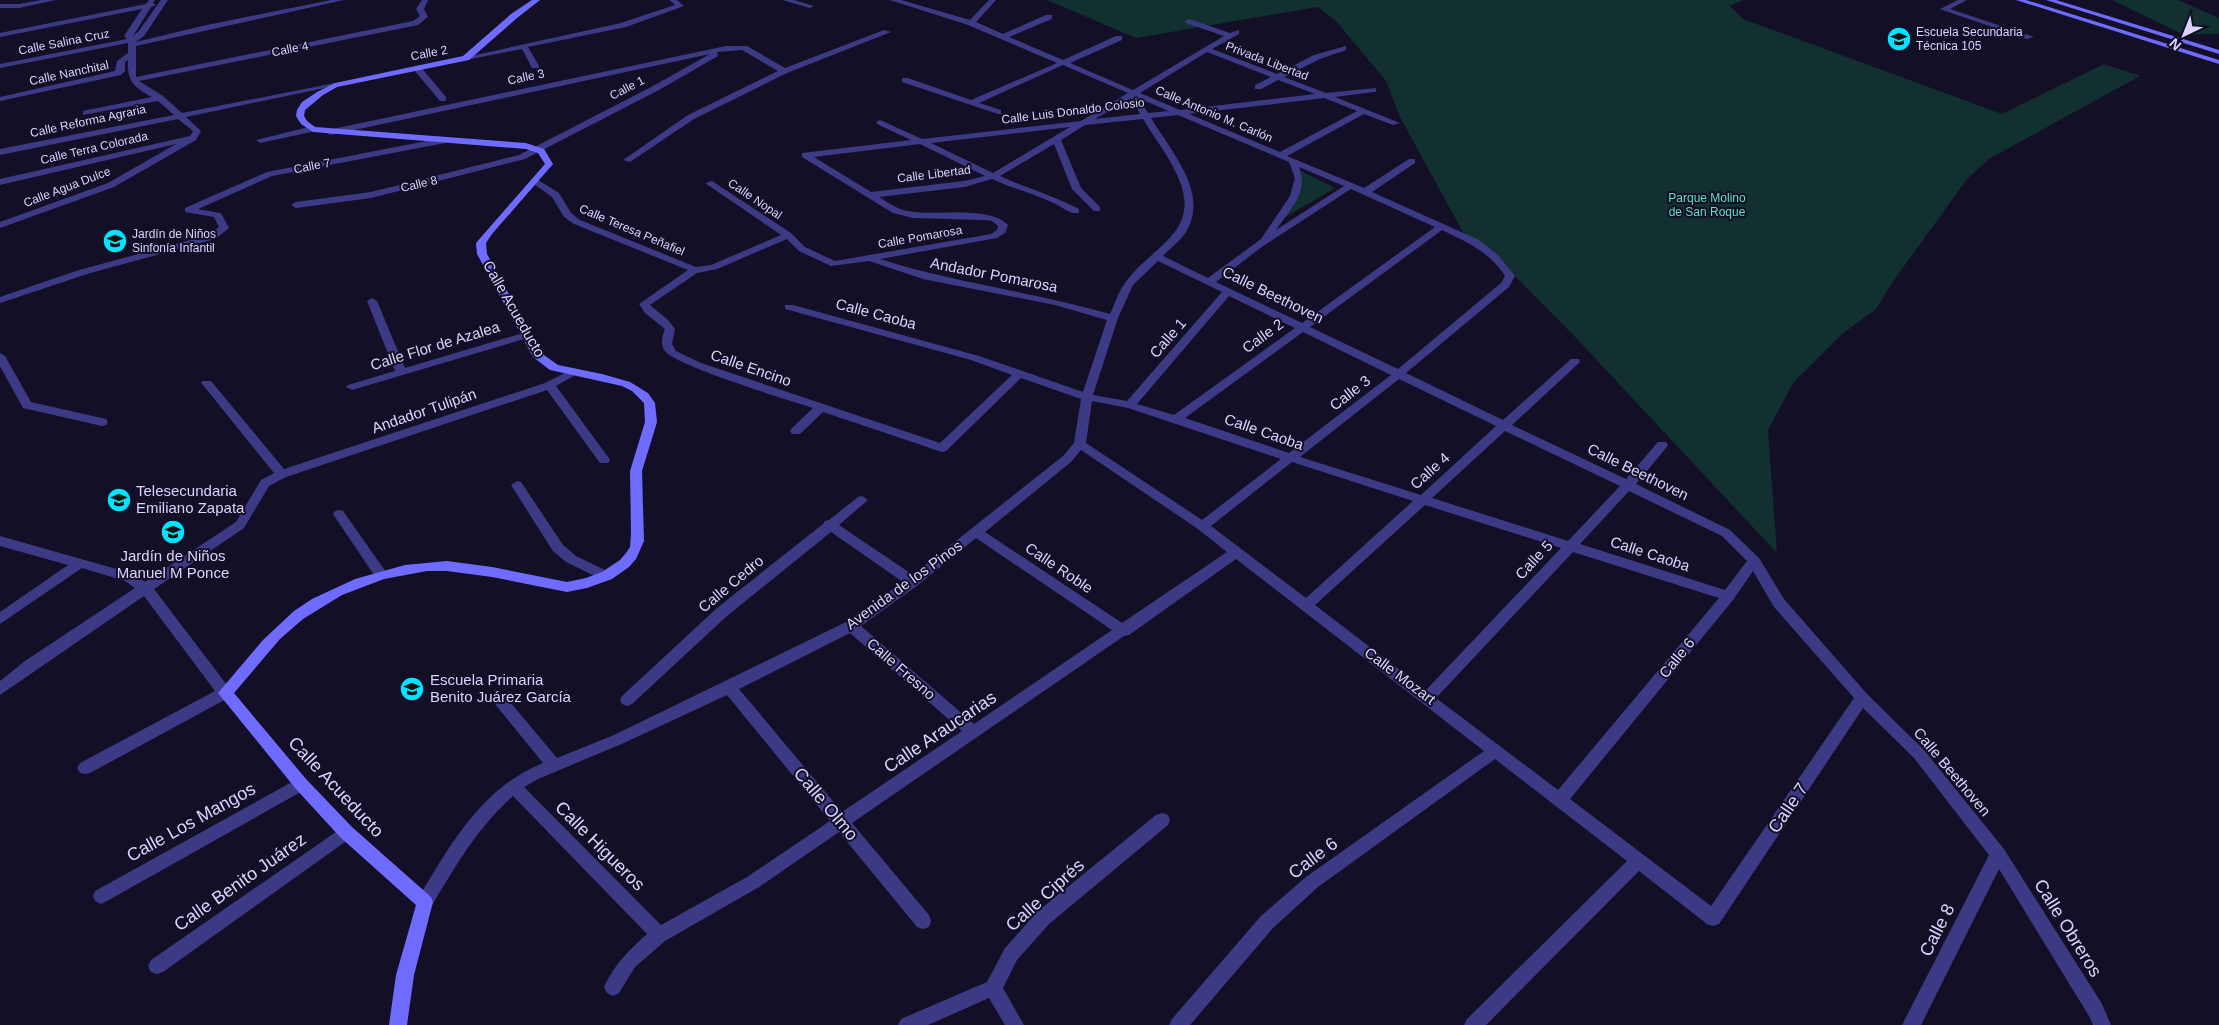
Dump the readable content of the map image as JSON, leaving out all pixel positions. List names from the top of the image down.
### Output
{
  "streets": {
    "street": [
      "Calle Salina Cruz",
      "Calle 4",
      "Calle 2",
      "Privada Libertad",
      "Calle Nanchital",
      "Calle 3",
      "Calle 1",
      "Calle Luis Donaldo Colosio",
      "Calle Antonio M. Carlón",
      "Calle Reforma Agraria",
      "Calle Terra Colorada",
      "Calle 7",
      "Calle Libertad",
      "Calle 8",
      "Calle Agua Dulce",
      "Calle Nopal",
      "Calle Teresa Peñafiel",
      "Calle Pomarosa",
      "Andador Pomarosa",
      "Calle Beethoven",
      "Calle Acueducto",
      "Calle Caoba",
      "Calle Flor de Azalea",
      "Calle Encino",
      "Andador Tulipán",
      "Calle 5",
      "Calle Roble",
      "Calle Cedro",
      "Avenida de los Pinos",
      "Calle 6",
      "Calle Fresno",
      "Calle Mozart",
      "Calle Araucarias",
      "Calle Olmo",
      "Calle Los Mangos",
      "Calle Higueros",
      "Calle Benito Juárez",
      "Calle Ciprés",
      "Calle Obreros"
    ]
  },
  "crossings": [
    ["Calle Salina Cruz", "Calle Nanchital"],
    ["Calle 4", "Calle Beethoven"],
    ["Calle 4", "Calle Caoba"],
    ["Calle 4", "Calle Mozart"],
    ["Calle 2", "Calle Antonio M. Carlón"],
    ["Calle 2", "Calle Reforma Agraria"],
    ["Calle 2", "Calle Beethoven"],
    ["Calle 2", "Calle Caoba"],
    ["Privada Libertad", "Calle Luis Donaldo Colosio"],
    ["Privada Libertad", "Calle Libertad"],
    ["Calle 3", "Calle 1"],
    ["Calle 3", "Calle Antonio M. Carlón"],
    ["Calle 3", "Calle Beethoven"],
    ["Calle 3", "Calle Caoba"],
    ["Calle 3", "Calle Mozart"],
    ["Calle 1", "Calle 8"],
    ["Calle 1", "Calle Beethoven"],
    ["Calle 1", "Calle Acueducto"],
    ["Calle 1", "Calle Caoba"],
    ["Calle Luis Donaldo Colosio", "Calle Antonio M. Carlón"],
    ["Calle Luis Donaldo Colosio", "Calle Libertad"],
    ["Calle Luis Donaldo Colosio", "Calle Pomarosa"],
    ["Calle Antonio M. Carlón", "Calle Libertad"],
    ["Calle Terra Colorada", "Calle Agua Dulce"],
    ["Calle 7", "Calle Beethoven"],
    ["Calle 7", "Calle Mozart"],
    ["Calle Libertad", "Calle Pomarosa"],
    ["Calle 8", "Calle Beethoven"],
    ["Calle 8", "Calle Acueducto"],
    ["Calle 8", "Calle Obreros"],
    ["Calle Nopal", "Calle Teresa Peñafiel"],
    ["Calle Nopal", "Calle Pomarosa"],
    ["Calle Nopal", "Calle Encino"],
    ["Calle Teresa Peñafiel", "Calle Acueducto"],
    ["Calle Teresa Peñafiel", "Calle Encino"],
    ["Calle Pomarosa", "Andador Pomarosa"],
    ["Calle Beethoven", "Calle 5"],
    ["Calle Beethoven", "Calle 6"],
    ["Calle Beethoven", "Calle Obreros"],
    ["Calle Acueducto", "Calle Flor de Azalea"],
    ["Calle Acueducto", "Andador Tulipán"],
    ["Calle Acueducto", "Avenida de los Pinos"],
    ["Calle Acueducto", "Calle Los Mangos"],
    ["Calle Acueducto", "Calle Benito Juárez"],
    ["Calle Caoba", "Calle Encino"],
    ["Calle Caoba", "Calle 5"],
    ["Calle Caoba", "Calle 6"],
    ["Calle 5", "Calle Mozart"],
    ["Calle Roble", "Avenida de los Pinos"],
    ["Calle Roble", "Calle Araucarias"],
    ["Avenida de los Pinos", "Calle Fresno"],
    ["Avenida de los Pinos", "Calle Mozart"],
    ["Avenida de los Pinos", "Calle Olmo"],
    ["Avenida de los Pinos", "Calle Higueros"],
    ["Calle 6", "Calle Mozart"],
    ["Calle Fresno", "Calle Araucarias"],
    ["Calle Mozart", "Calle Araucarias"],
    ["Calle Araucarias", "Calle Olmo"],
    ["Calle Araucarias", "Calle Higueros"]
  ],
  "parks": ["Parque Molino de San Roque"],
  "places": {
    "school or university": [
      "Escuela Secundaria Técnica 105",
      "Jardín de Niños Sinfonía Infantil",
      "Telesecundaria Emiliano Zapata",
      "Jardín de Niños Manuel M Ponce",
      "Escuela Primaria Benito Juárez García"
    ]
  },
  "north": "bottom left"
}
